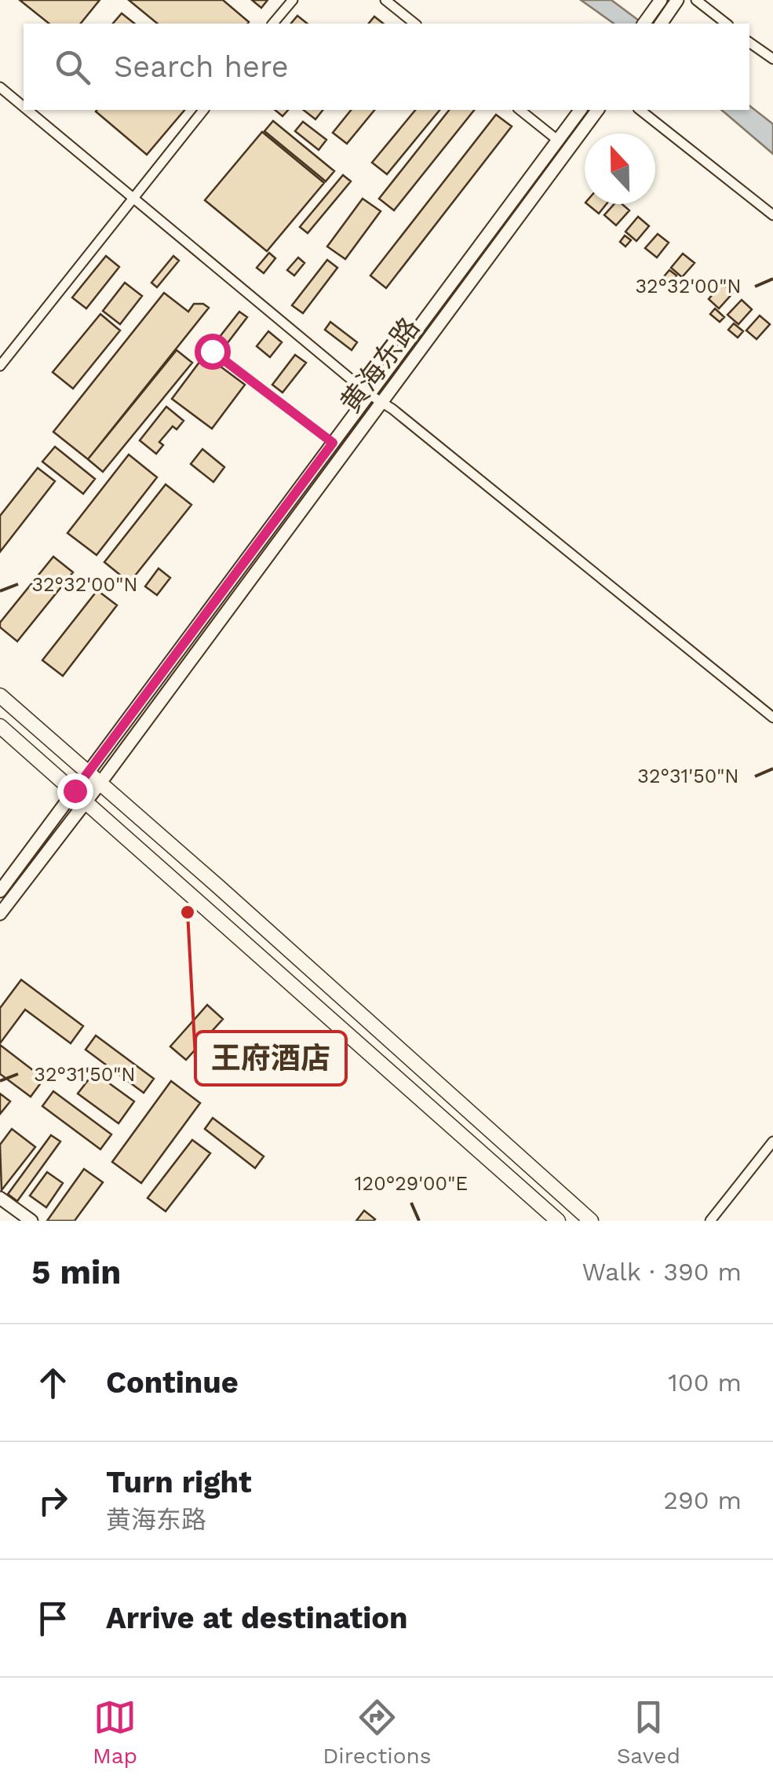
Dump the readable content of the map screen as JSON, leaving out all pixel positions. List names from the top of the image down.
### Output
{
  "streets": {
    "street": ["黄海东路"]
  },
  "places": ["王府酒店"],
  "north": "top",
  "page": {
    "search": "Search here",
    "heading": ["5 min", "Walk · 390 m"],
    "list": [
      ["Continue", "100 m"],
      ["Turn right", "黄海东路", "290 m"],
      "Arrive at destination"
    ],
    "nav": ["Map", "Directions", "Saved"]
  },
  "coordinates": ["32°32'00\"N", "32°31'50\"N", "120°29'00\"E"]
}
